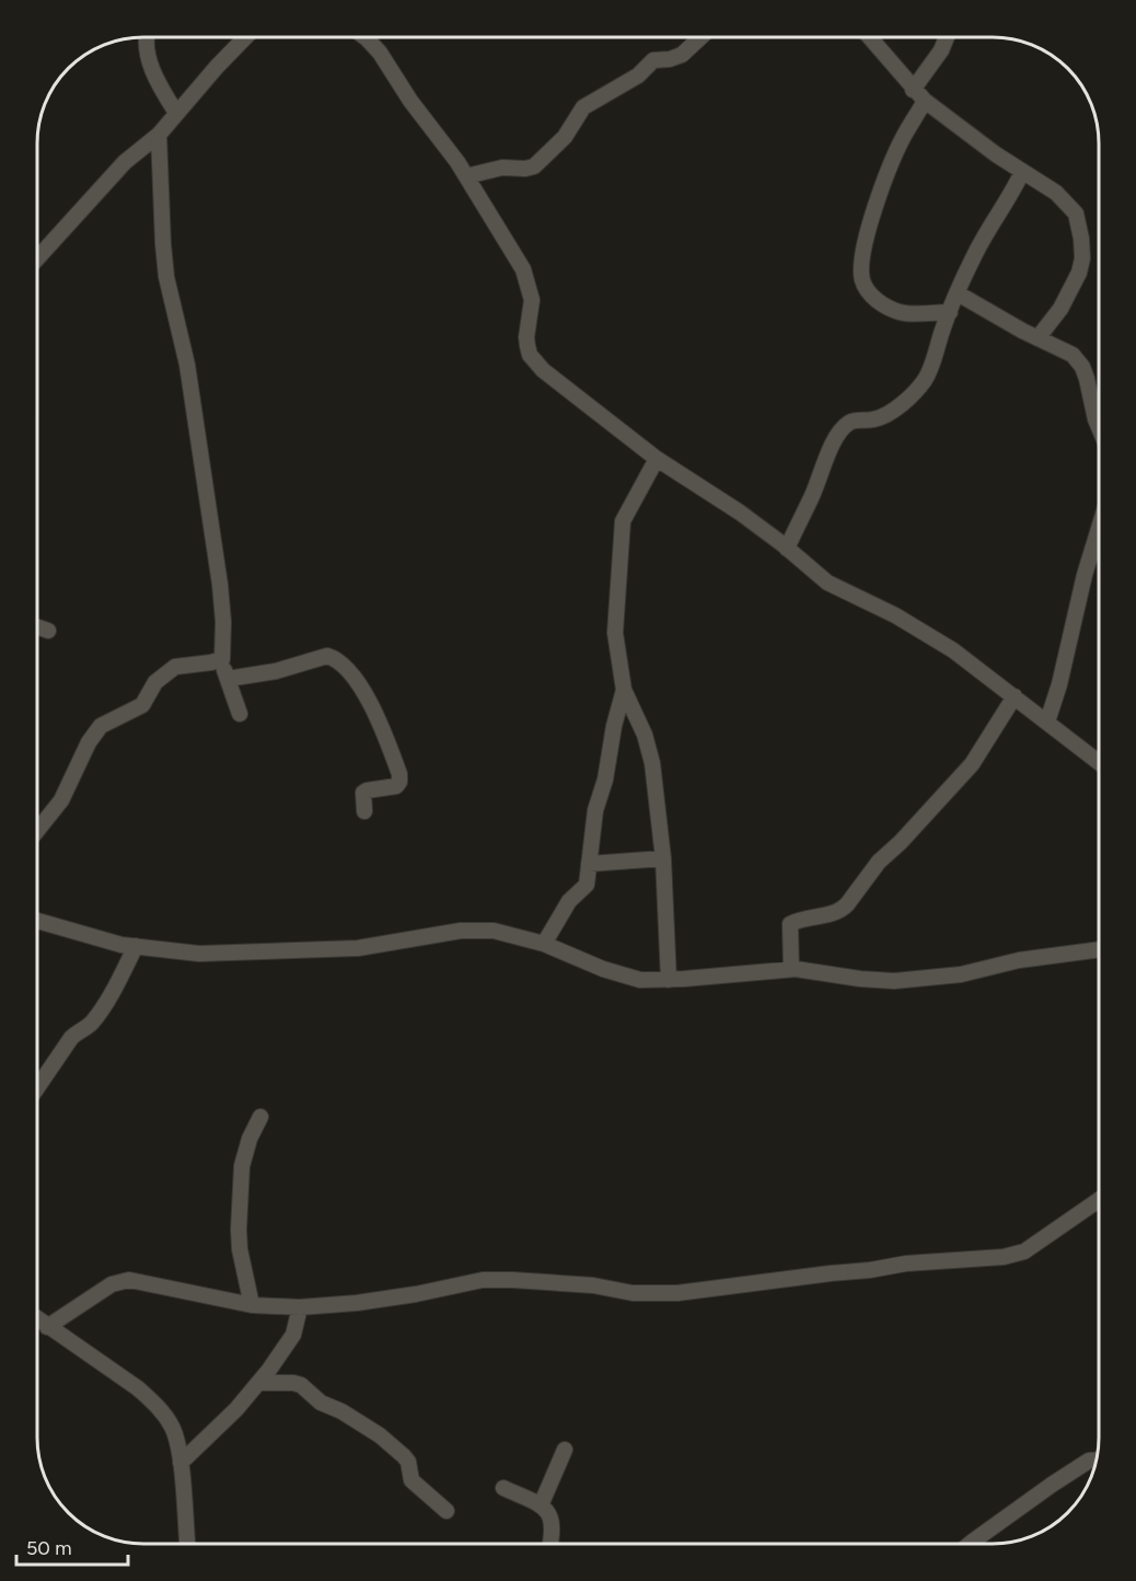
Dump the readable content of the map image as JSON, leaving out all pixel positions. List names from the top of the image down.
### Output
{
  "scale_bar": "50 m"
}
